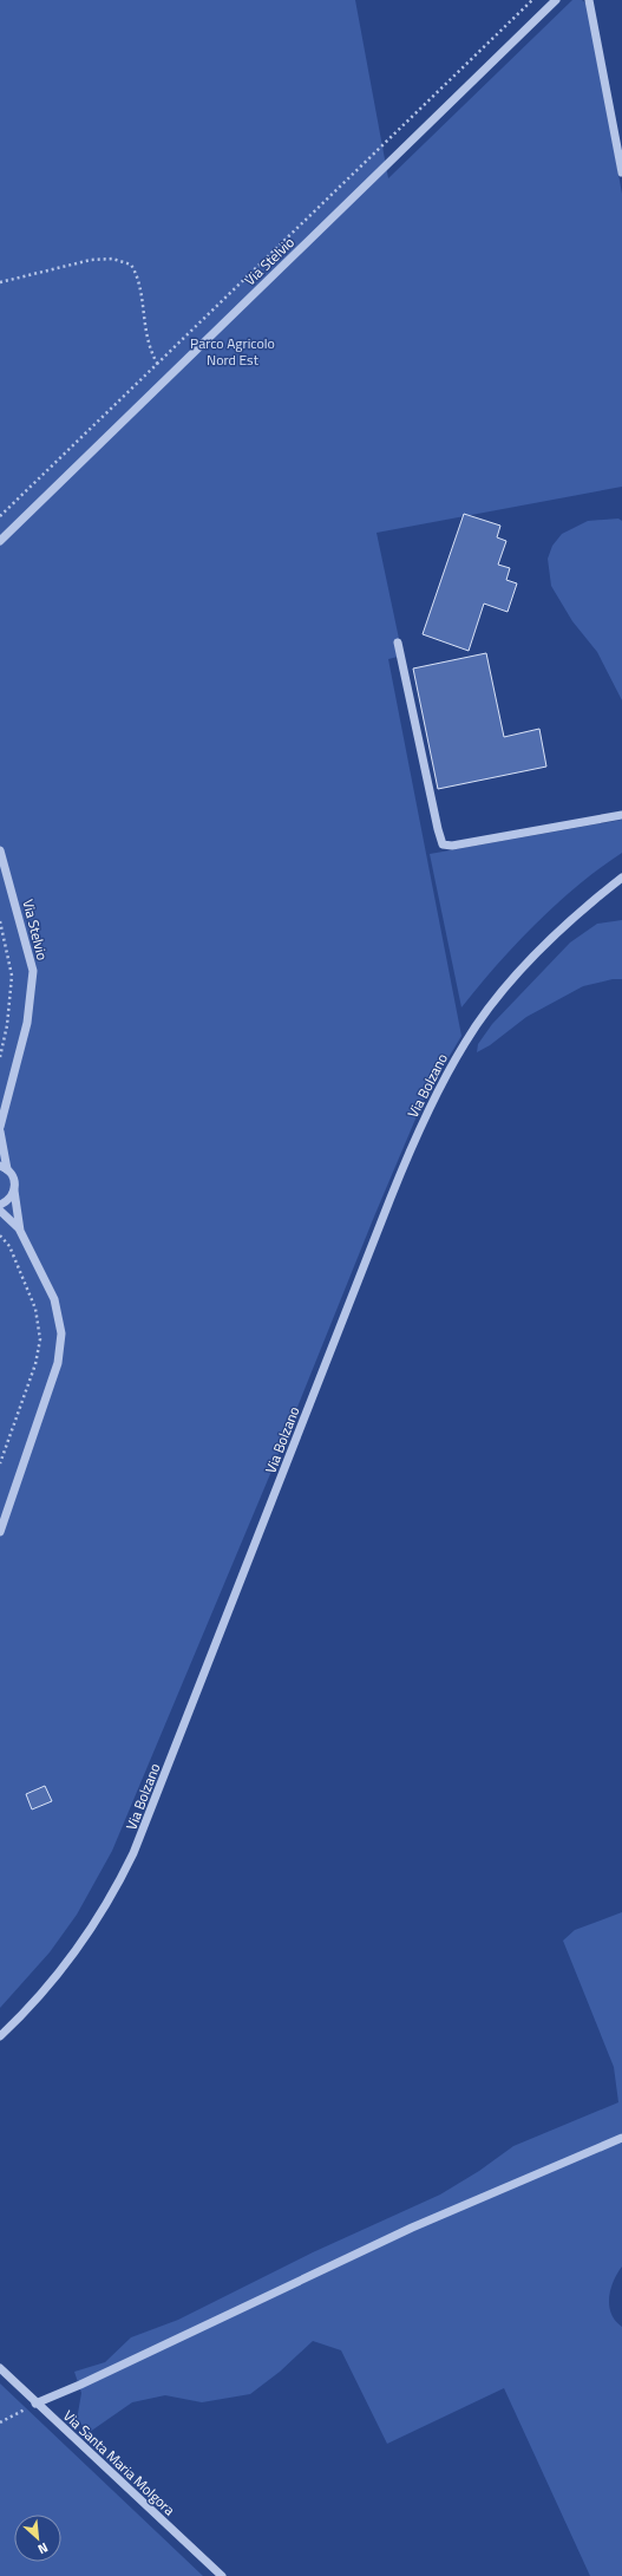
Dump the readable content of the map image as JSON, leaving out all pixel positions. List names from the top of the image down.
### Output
{
  "streets": {
    "street": ["Via Stelvio", "Via Bolzano", "Via Santa Maria Molgora"]
  },
  "parks": ["Parco Agricolo Nord Est"],
  "north": "bottom right"
}
